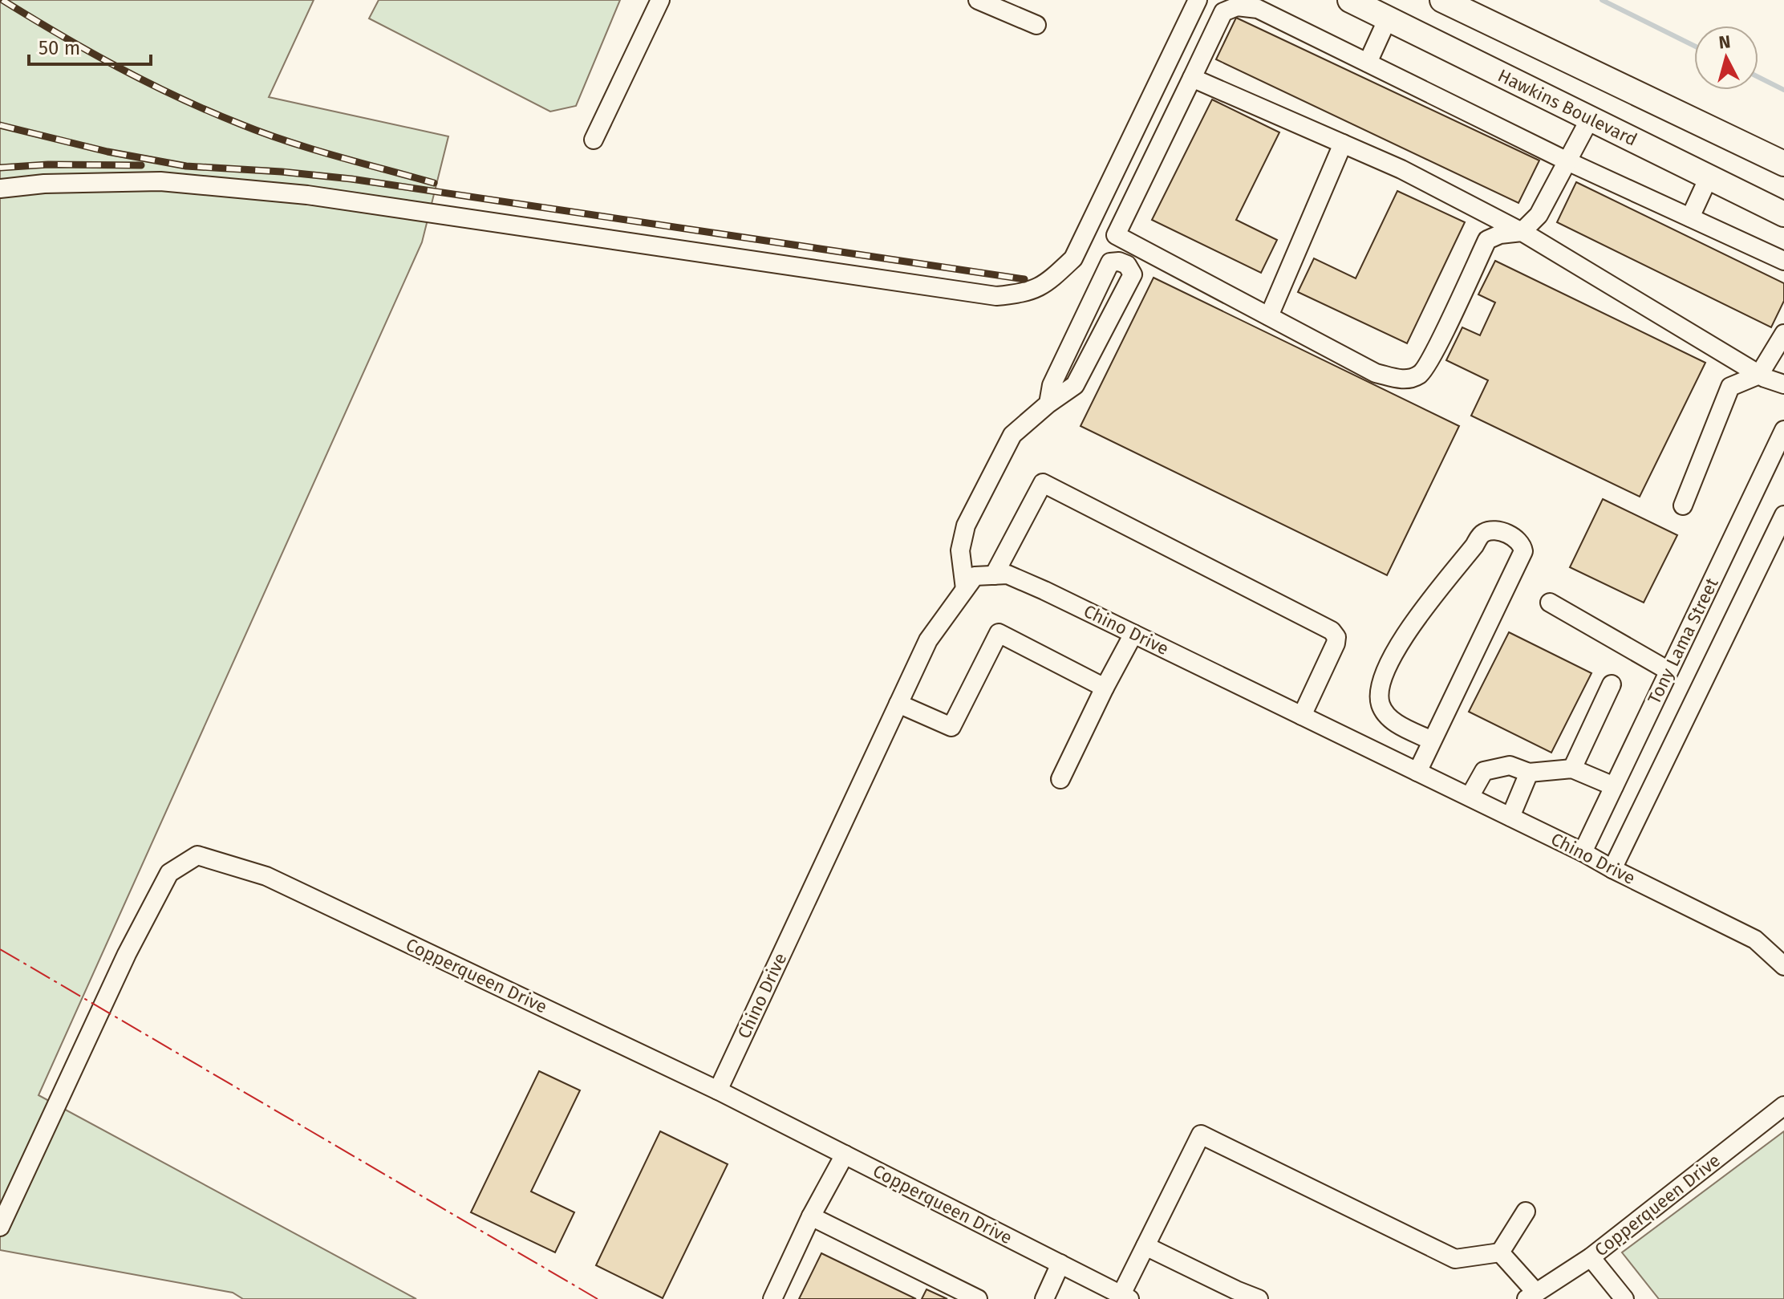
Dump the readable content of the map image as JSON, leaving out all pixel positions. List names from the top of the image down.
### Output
{
  "streets": {
    "main road": ["Hawkins Boulevard"],
    "street": ["Chino Drive", "Tony Lama Street", "Copperqueen Drive"]
  },
  "crossings": [
    ["Chino Drive", "Tony Lama Street"],
    ["Chino Drive", "Copperqueen Drive"]
  ],
  "scale_bar": "50 m",
  "north": "top"
}
